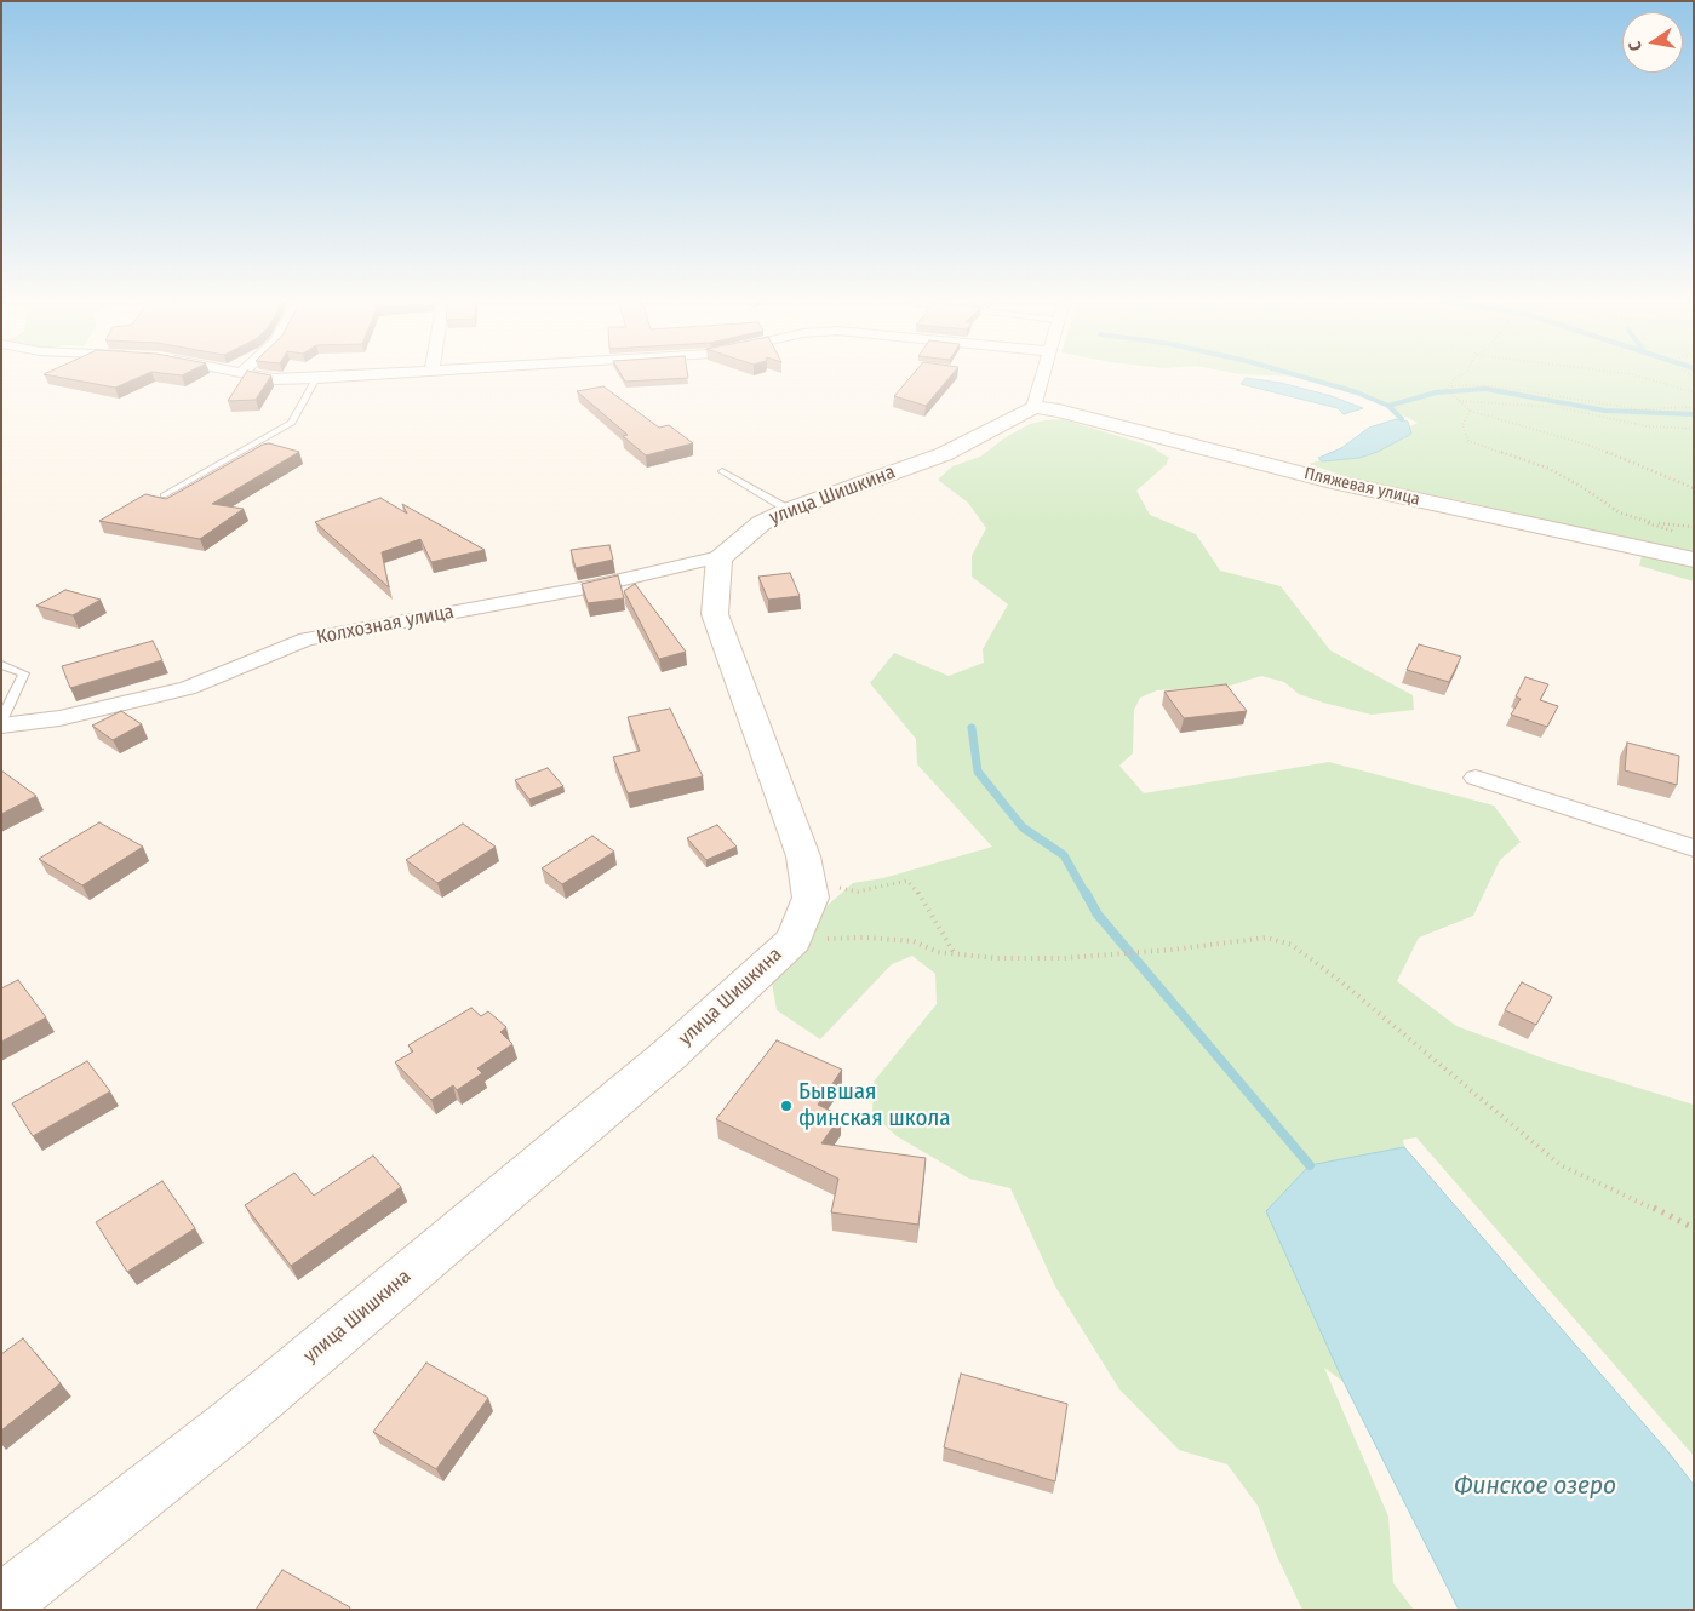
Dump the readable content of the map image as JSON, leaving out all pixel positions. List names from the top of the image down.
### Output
{
  "streets": {
    "street": ["Пляжевая улица", "улица Шишкина", "Колхозная улица"]
  },
  "crossings": [
    ["Пляжевая улица", "улица Шишкина"],
    ["улица Шишкина", "Колхозная улица"]
  ],
  "water": ["Финское озеро"],
  "places": ["Бывшая финская школа"],
  "north": "left"
}
